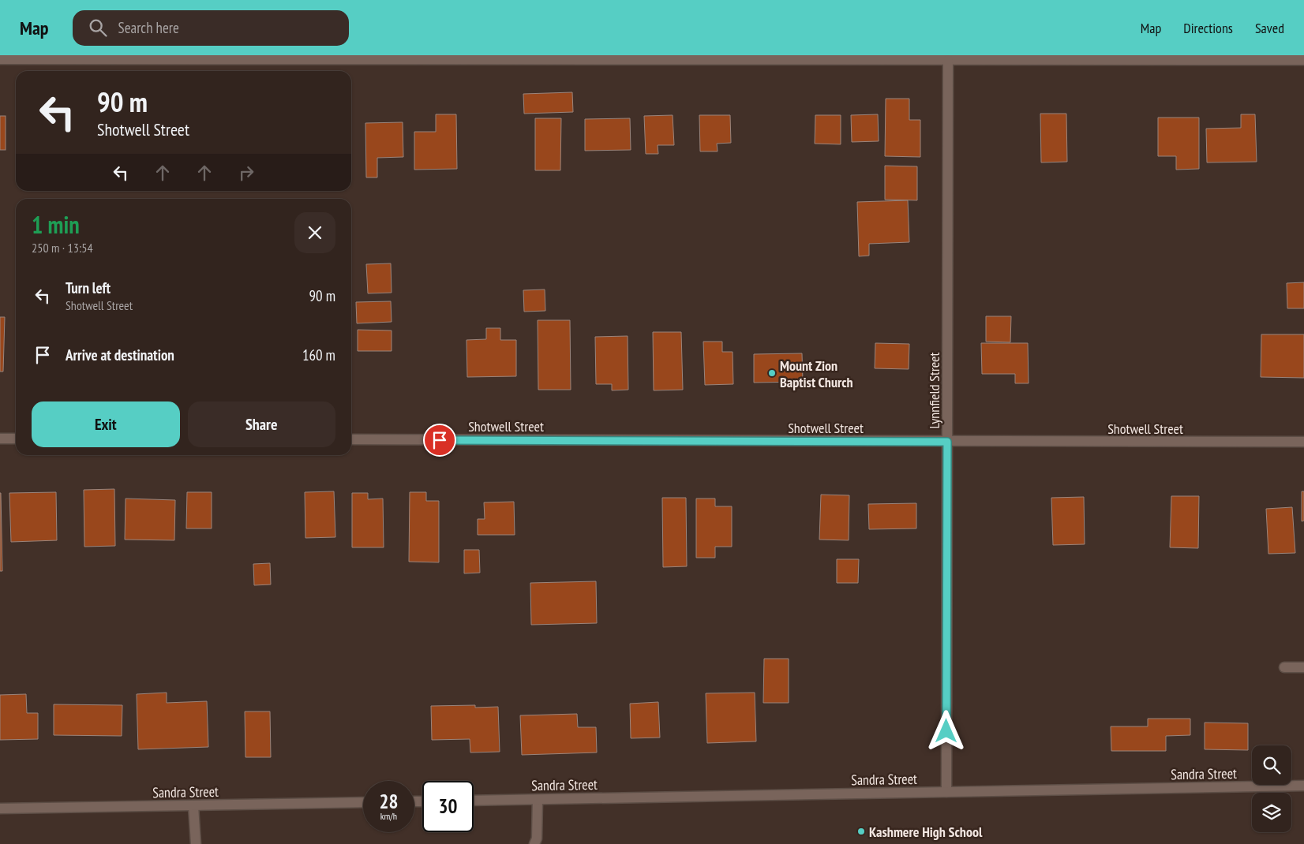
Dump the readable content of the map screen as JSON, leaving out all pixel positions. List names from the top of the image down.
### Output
{
  "streets": {
    "street": ["Lynnfield Street", "Shotwell Street", "Sandra Street"]
  },
  "crossings": [
    ["Lynnfield Street", "Shotwell Street"],
    ["Lynnfield Street", "Sandra Street"]
  ],
  "places": ["Mount Zion Baptist Church", "Kashmere High School"],
  "page": {
    "header": "Map",
    "search": "Search here",
    "nav": ["Map", "Directions", "Saved"],
    "turn": ["90 m", "Shotwell Street"],
    "heading": ["1 min", "250 m · 13:54"],
    "list": [
      {
        "name": "Turn left",
        "note": "Shotwell Street",
        "value": "90 m"
      },
      {
        "name": "Arrive at destination",
        "value": "160 m"
      }
    ],
    "buttons": ["Exit", "Share"],
    "speed": "28 km/h",
    "limit": "30"
  }
}
